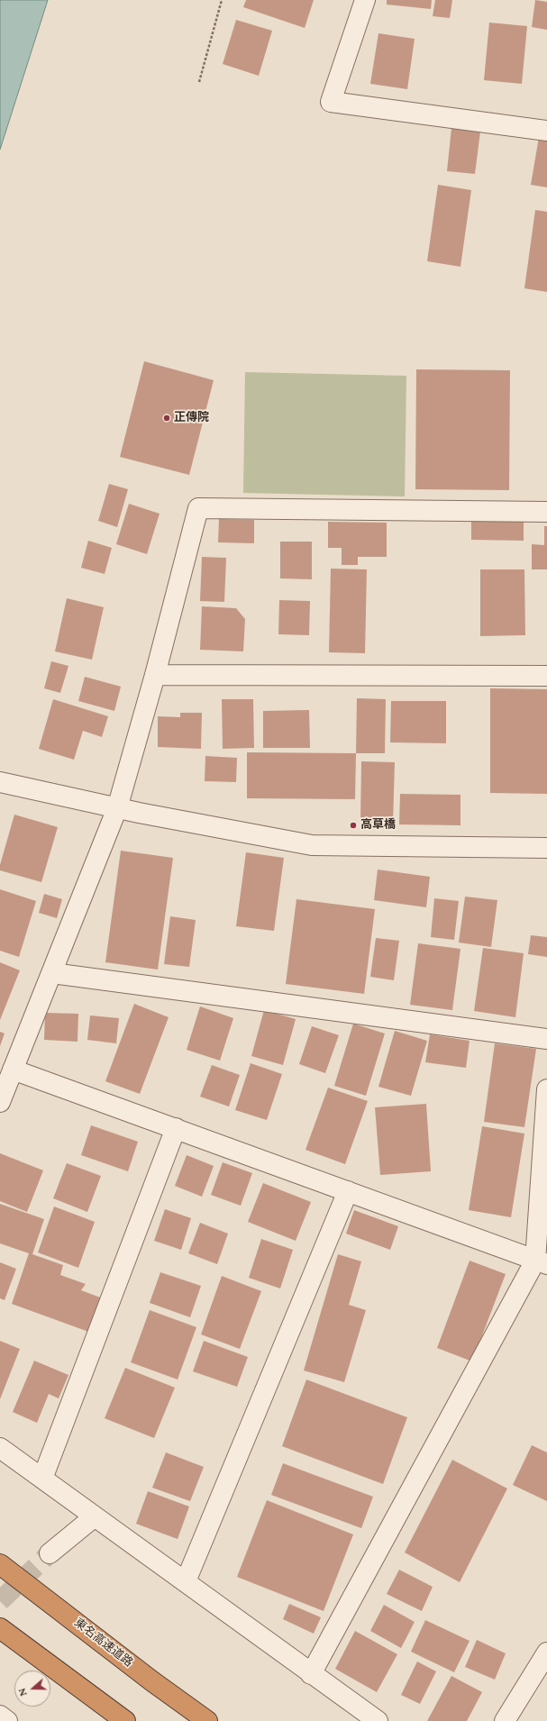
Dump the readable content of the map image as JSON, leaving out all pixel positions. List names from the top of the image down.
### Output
{
  "streets": {
    "highway": ["東名高速道路"]
  },
  "places": ["正傳院", "高草橋"],
  "north": "left"
}
